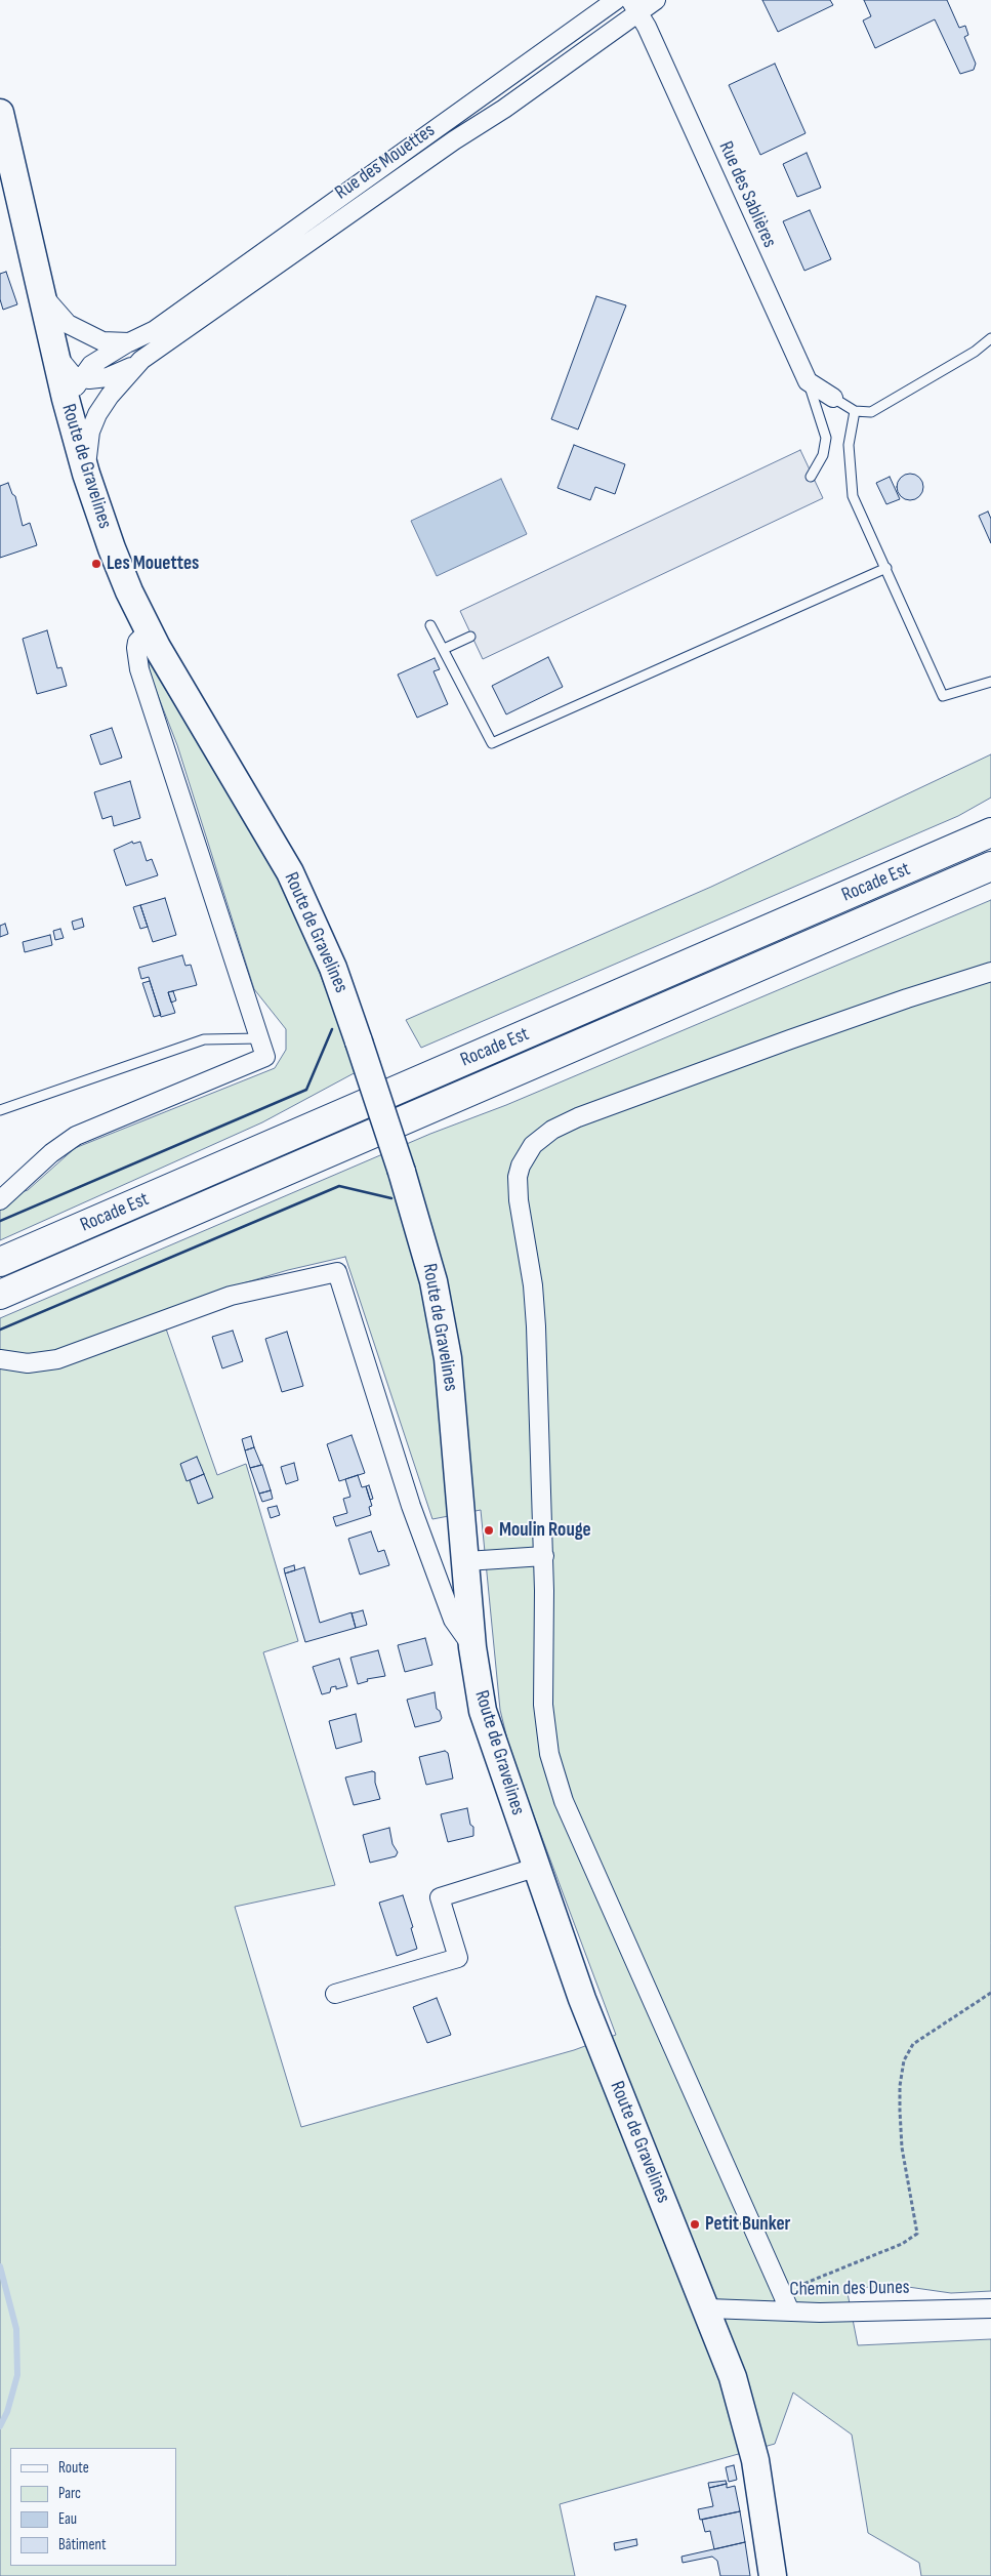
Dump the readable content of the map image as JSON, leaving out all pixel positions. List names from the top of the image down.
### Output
{
  "streets": {
    "highway": ["Rocade Est"],
    "main road": ["Route de Gravelines"],
    "street": ["Rue des Mouettes", "Rue des Sablières", "Chemin des Dunes"]
  },
  "crossings": [
    ["Rue des Mouettes", "Rue des Sablières"],
    ["Rue des Mouettes", "Route de Gravelines"],
    ["Route de Gravelines", "Chemin des Dunes"]
  ],
  "places": ["Les Mouettes", "Moulin Rouge", "Petit Bunker"],
  "legend": [
    "Route",
    "Parc",
    "Eau",
    "Bâtiment"
  ]
}
